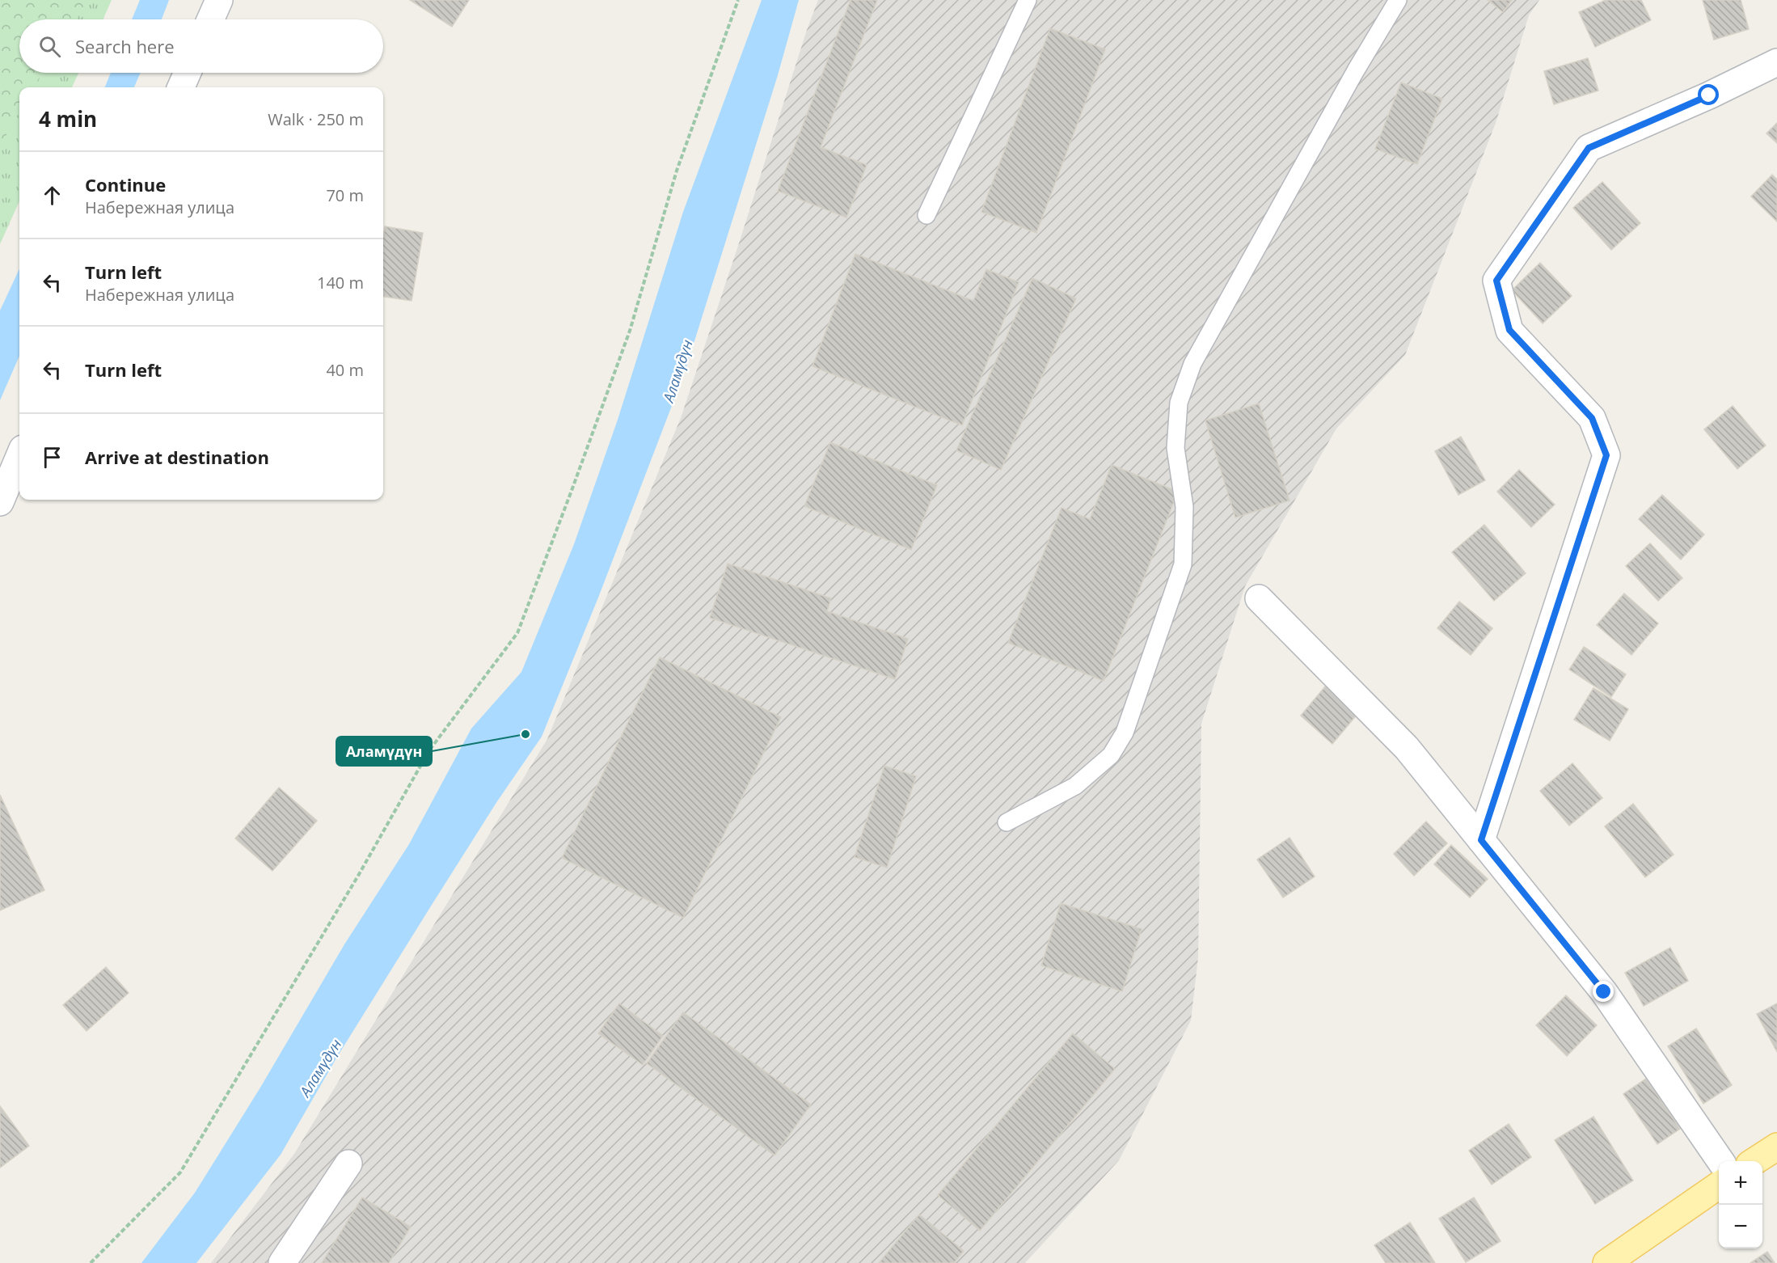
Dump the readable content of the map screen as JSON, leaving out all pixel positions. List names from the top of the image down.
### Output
{
  "water": ["Аламүдүн"],
  "places": ["Аламүдүн"],
  "page": {
    "search": "Search here",
    "heading": ["4 min", "Walk · 250 m"],
    "list": [
      ["Continue", "Набережная улица", "70 m"],
      ["Turn left", "Набережная улица", "140 m"],
      ["Turn left", "40 m"],
      "Arrive at destination"
    ],
    "map_buttons": ["+", "−"]
  }
}
